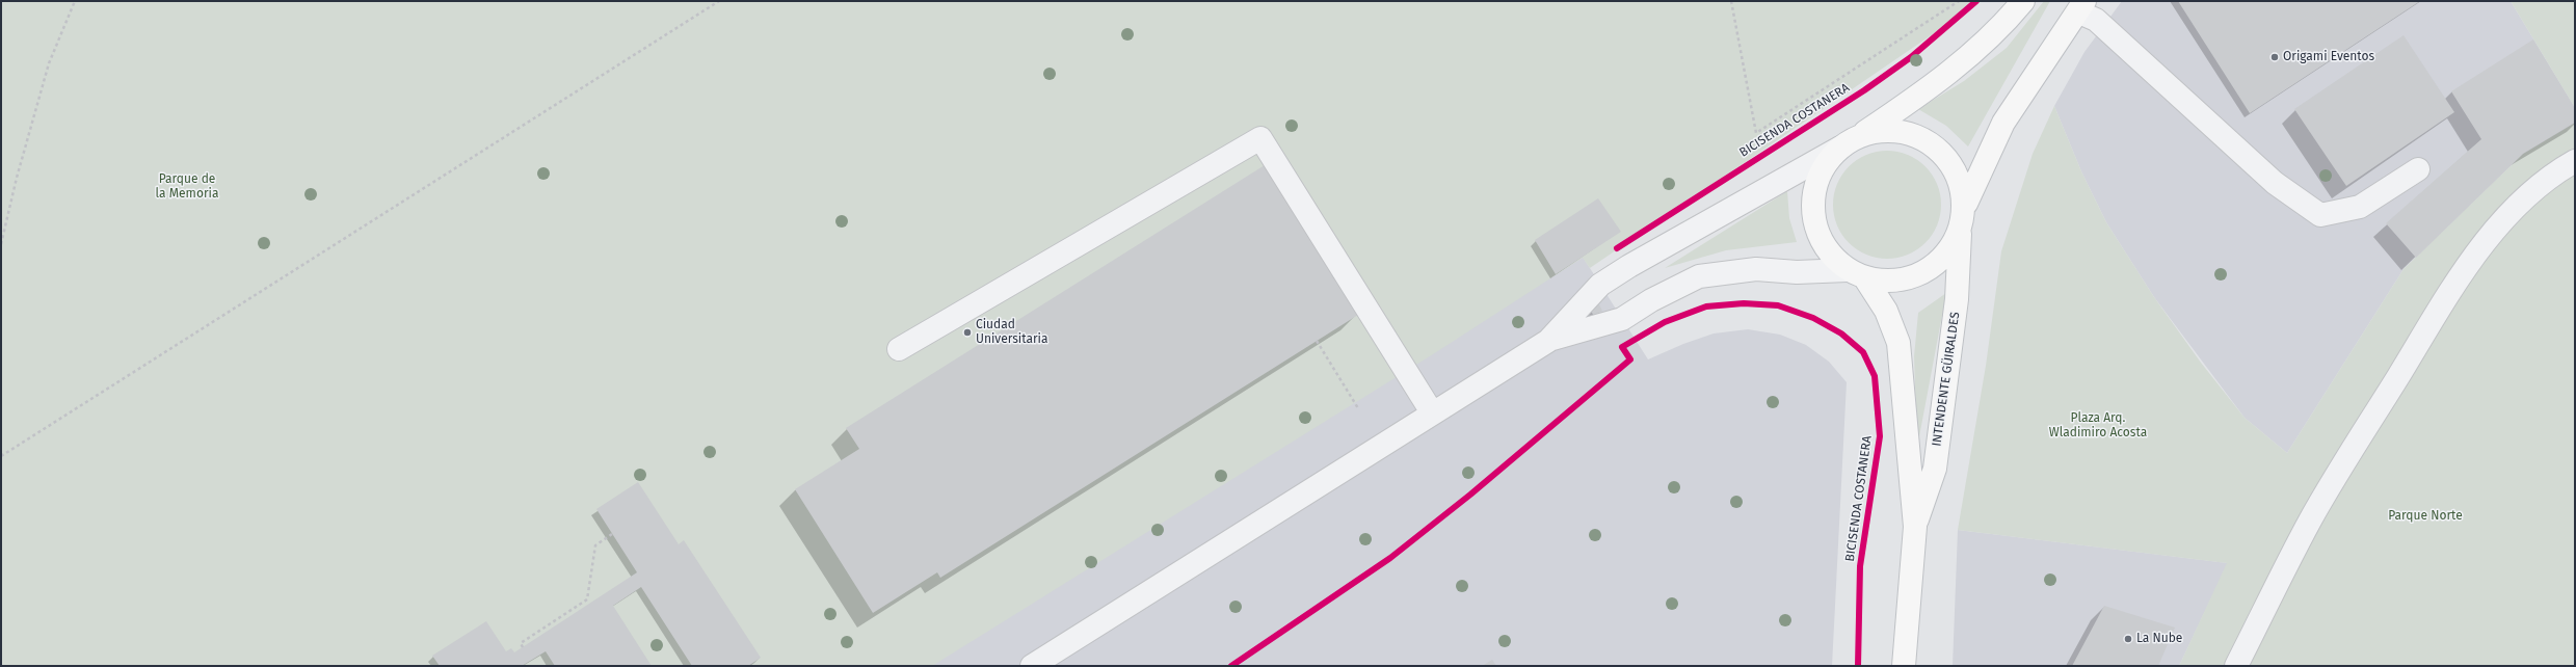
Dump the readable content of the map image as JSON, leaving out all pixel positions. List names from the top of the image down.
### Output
{
  "streets": {
    "main road": ["INTENDENTE GÜIRALDES"],
    "cycle path": ["BICISENDA COSTANERA"]
  },
  "parks": ["Parque de la Memoria", "Plaza Arq. Wladimiro Acosta", "Parque Norte"],
  "places": ["Origami Eventos", "Ciudad Universitaria", "La Nube"]
}
